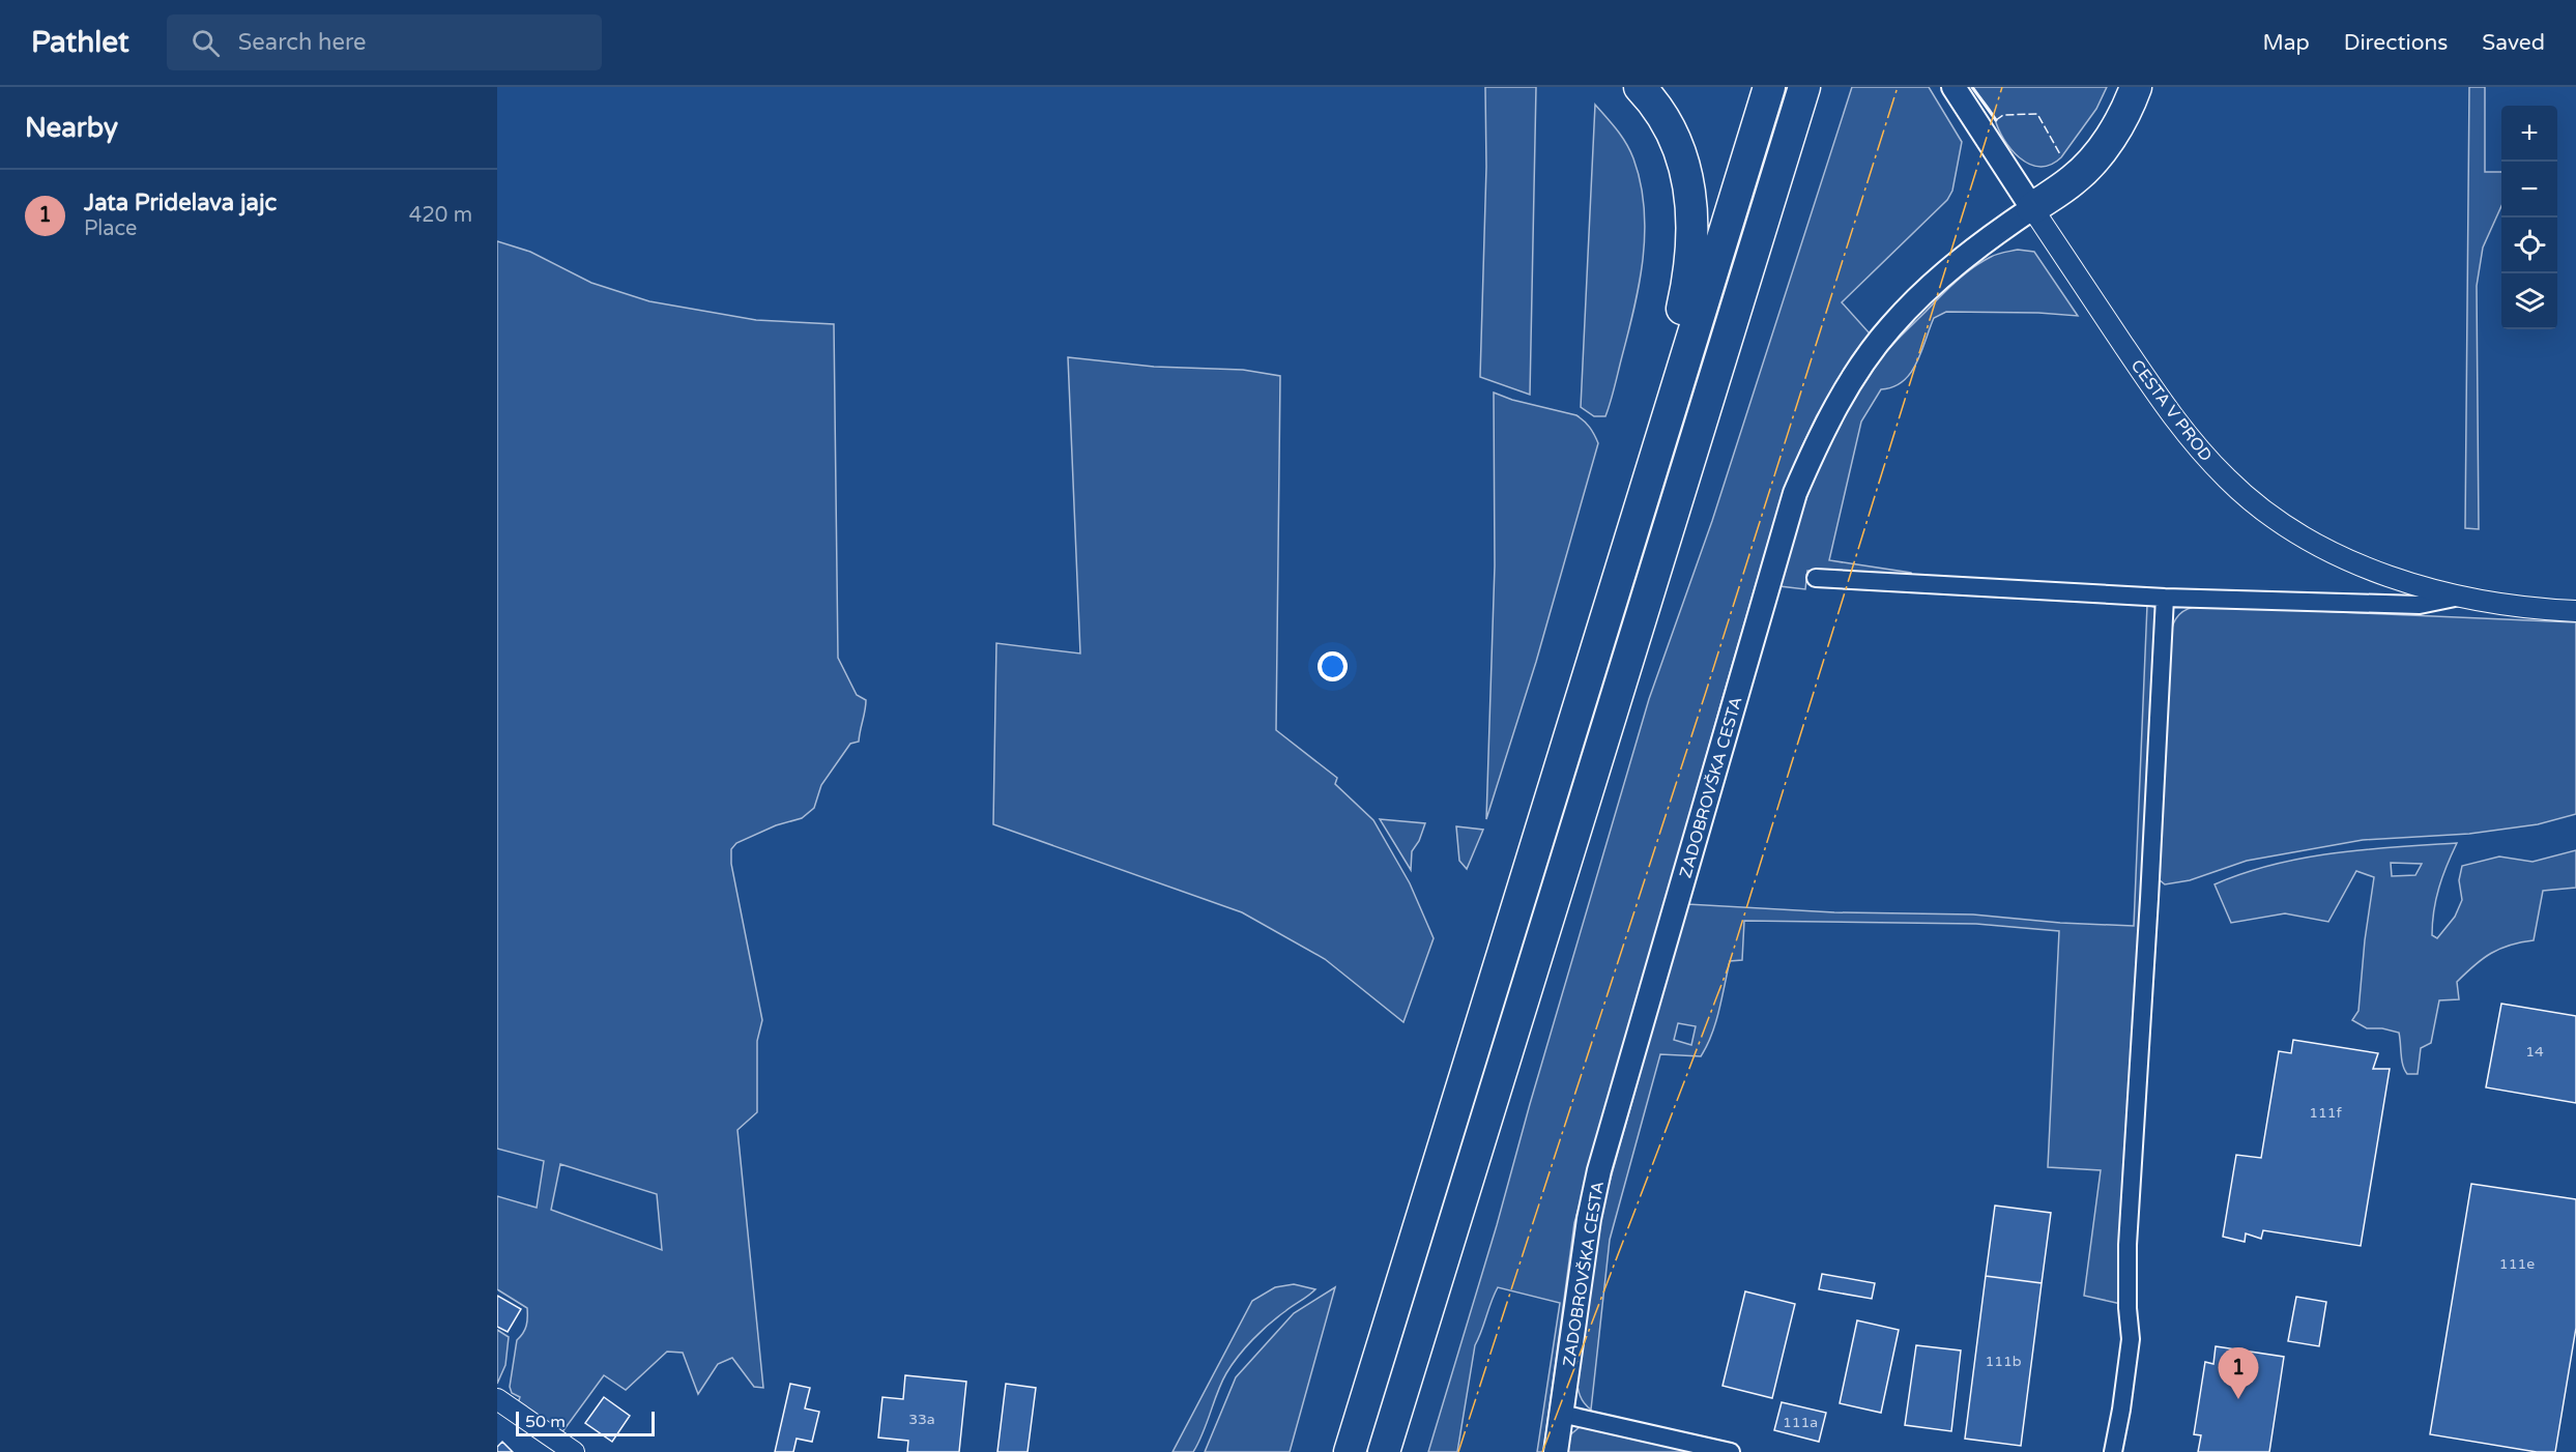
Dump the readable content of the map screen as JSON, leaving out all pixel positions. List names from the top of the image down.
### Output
{
  "streets": {
    "main road": ["ZADOBROVŠKA CESTA"],
    "street": ["CESTA V PROD"]
  },
  "crossings": [
    ["CESTA V PROD", "ZADOBROVŠKA CESTA"]
  ],
  "house_numbers": [
    "14",
    "111f",
    "111e",
    "111b",
    "33a",
    "111a"
  ],
  "scale_bar": "50 m",
  "page": {
    "header": "Pathlet",
    "search": "Search here",
    "nav": ["Map", "Directions", "Saved"],
    "heading": "Nearby",
    "map_buttons": ["+", "−"],
    "list": [
      {
        "mark": "1",
        "name": "Jata Pridelava jajc",
        "note": "Place",
        "value": "420 m"
      }
    ],
    "pins": "1",
    "scale": "50 m"
  }
}
